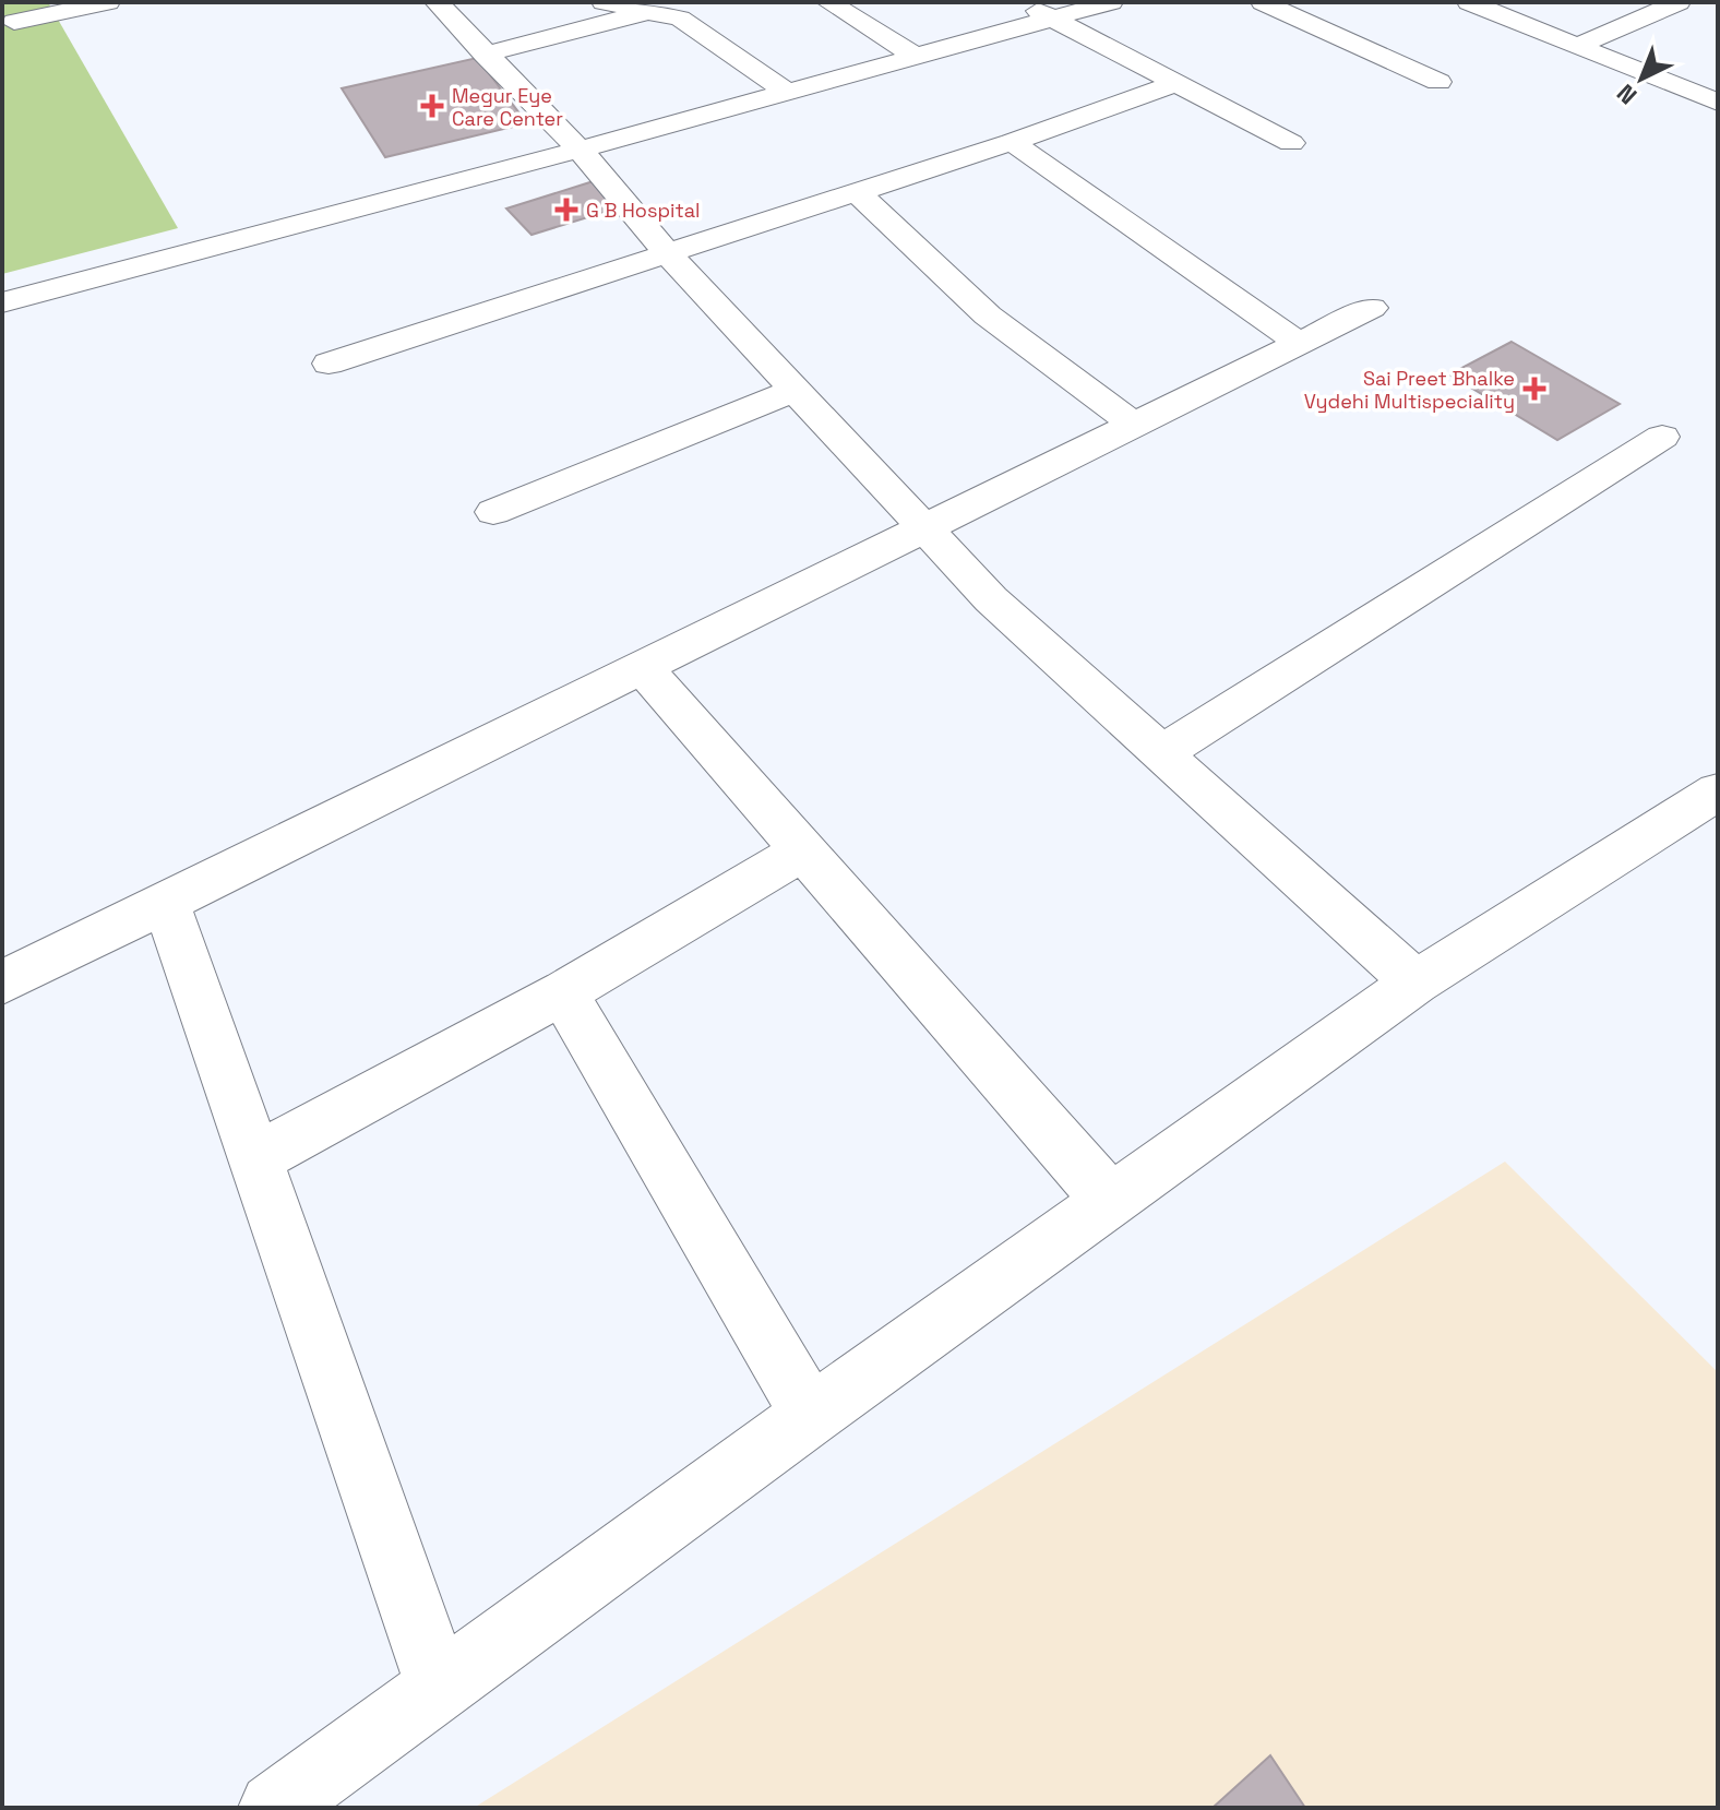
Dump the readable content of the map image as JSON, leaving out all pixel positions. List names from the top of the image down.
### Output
{
  "places": {
    "health": ["Megur Eye Care Center", "G B Hospital", "Sai Preet Bhalke Vydehi Multispeciality"]
  },
  "north": "bottom left"
}
